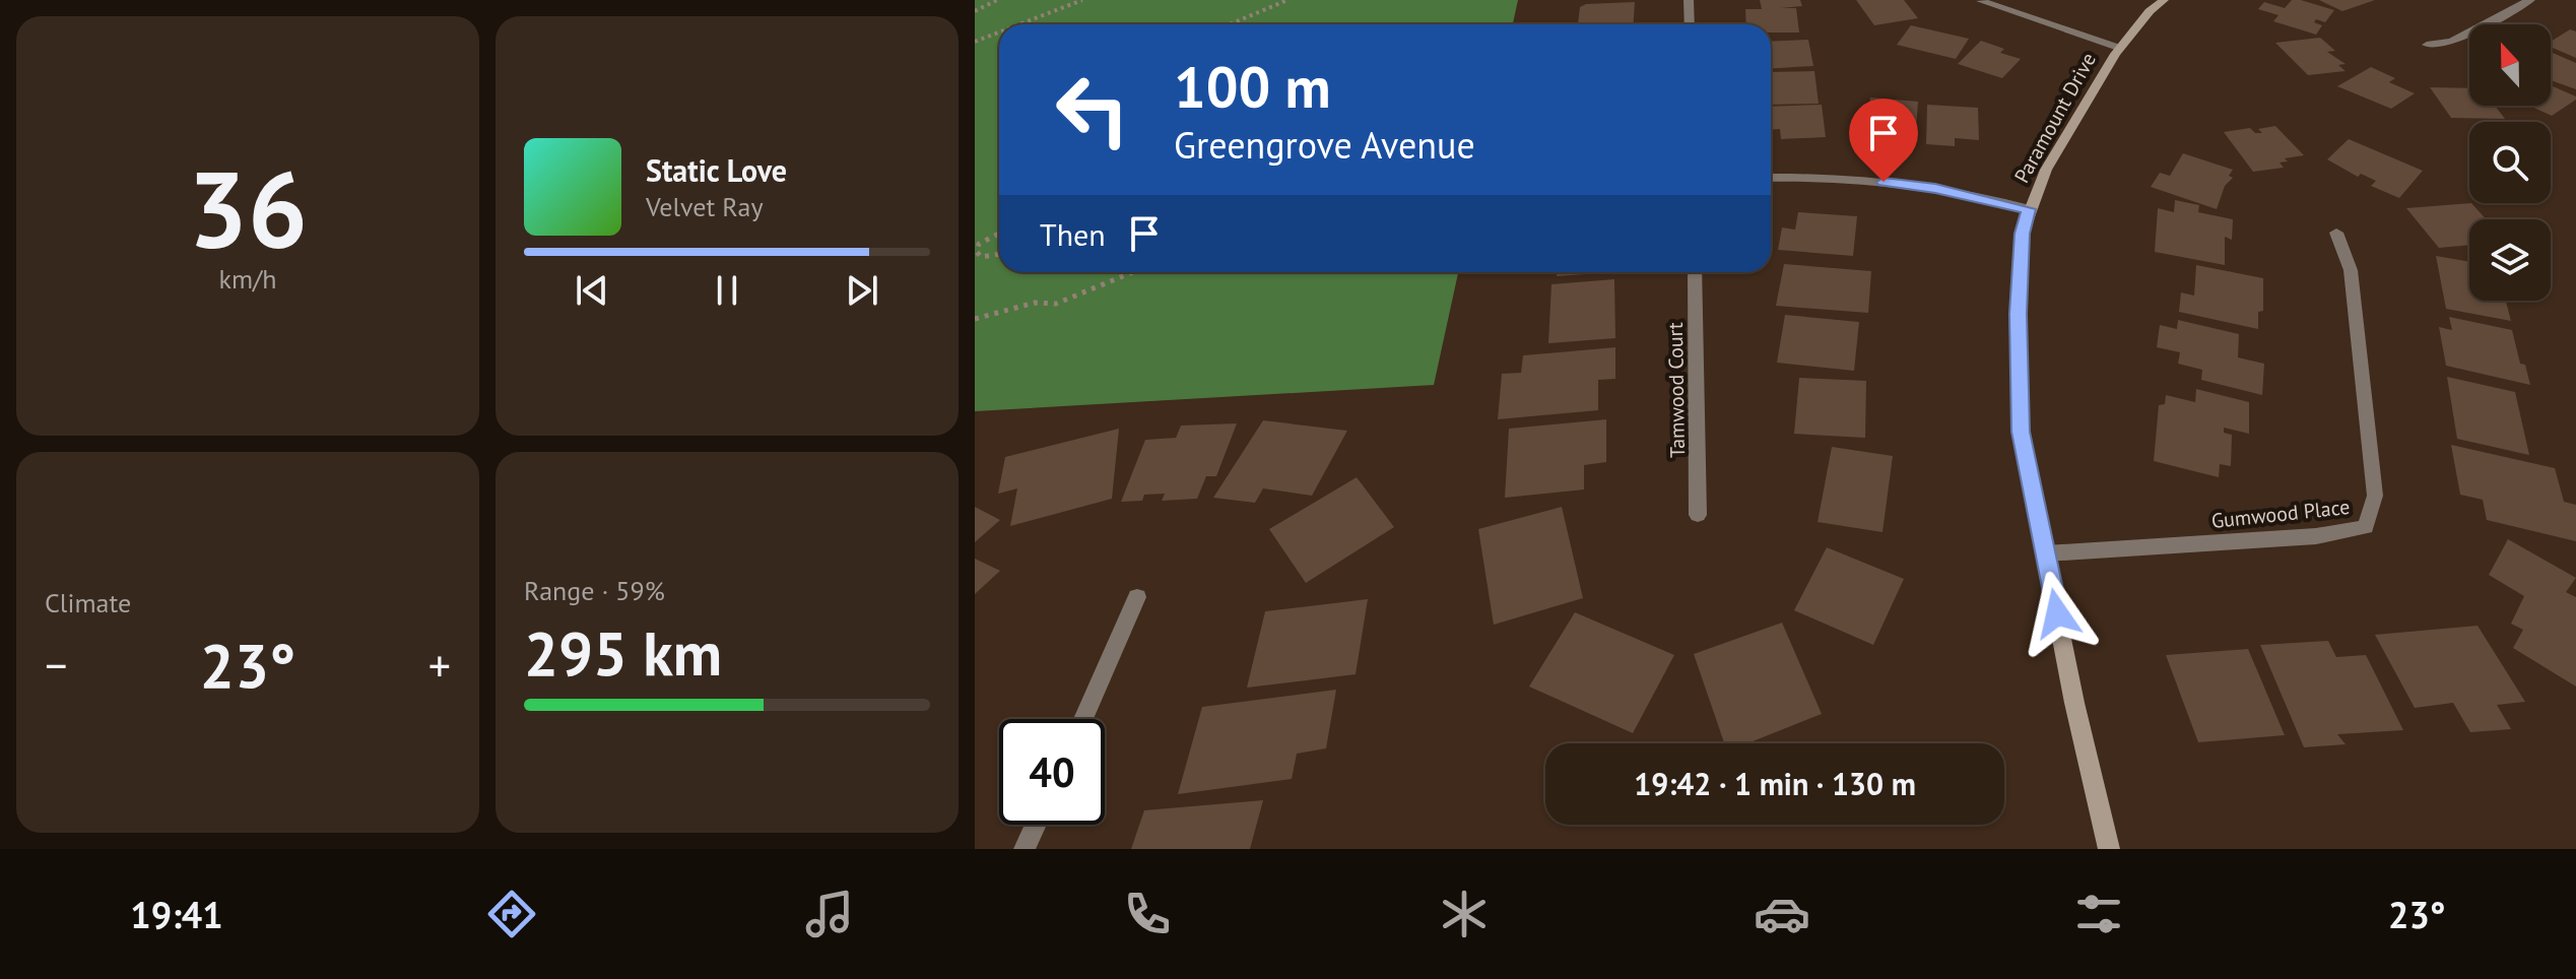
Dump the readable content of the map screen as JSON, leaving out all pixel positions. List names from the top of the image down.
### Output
{
  "streets": {
    "street": ["Paramount Drive", "Tamwood Court", "Gumwood Place"]
  },
  "crossings": [
    ["Paramount Drive", "Gumwood Place"]
  ],
  "north": "top",
  "page": {
    "tile": [
      ["36", "km/h"],
      "Climate",
      ["Range · 59%", "295 km"]
    ],
    "turn": ["100 m", "Greengrove Avenue"],
    "song": ["Static Love", "Velvet Ray"],
    "then": "Then",
    "heat": ["−", "23°", "+"],
    "limit": "40",
    "trip": "19:42 · 1 min · 130 m",
    "tabs": ["19:41", "23°"]
  }
}
